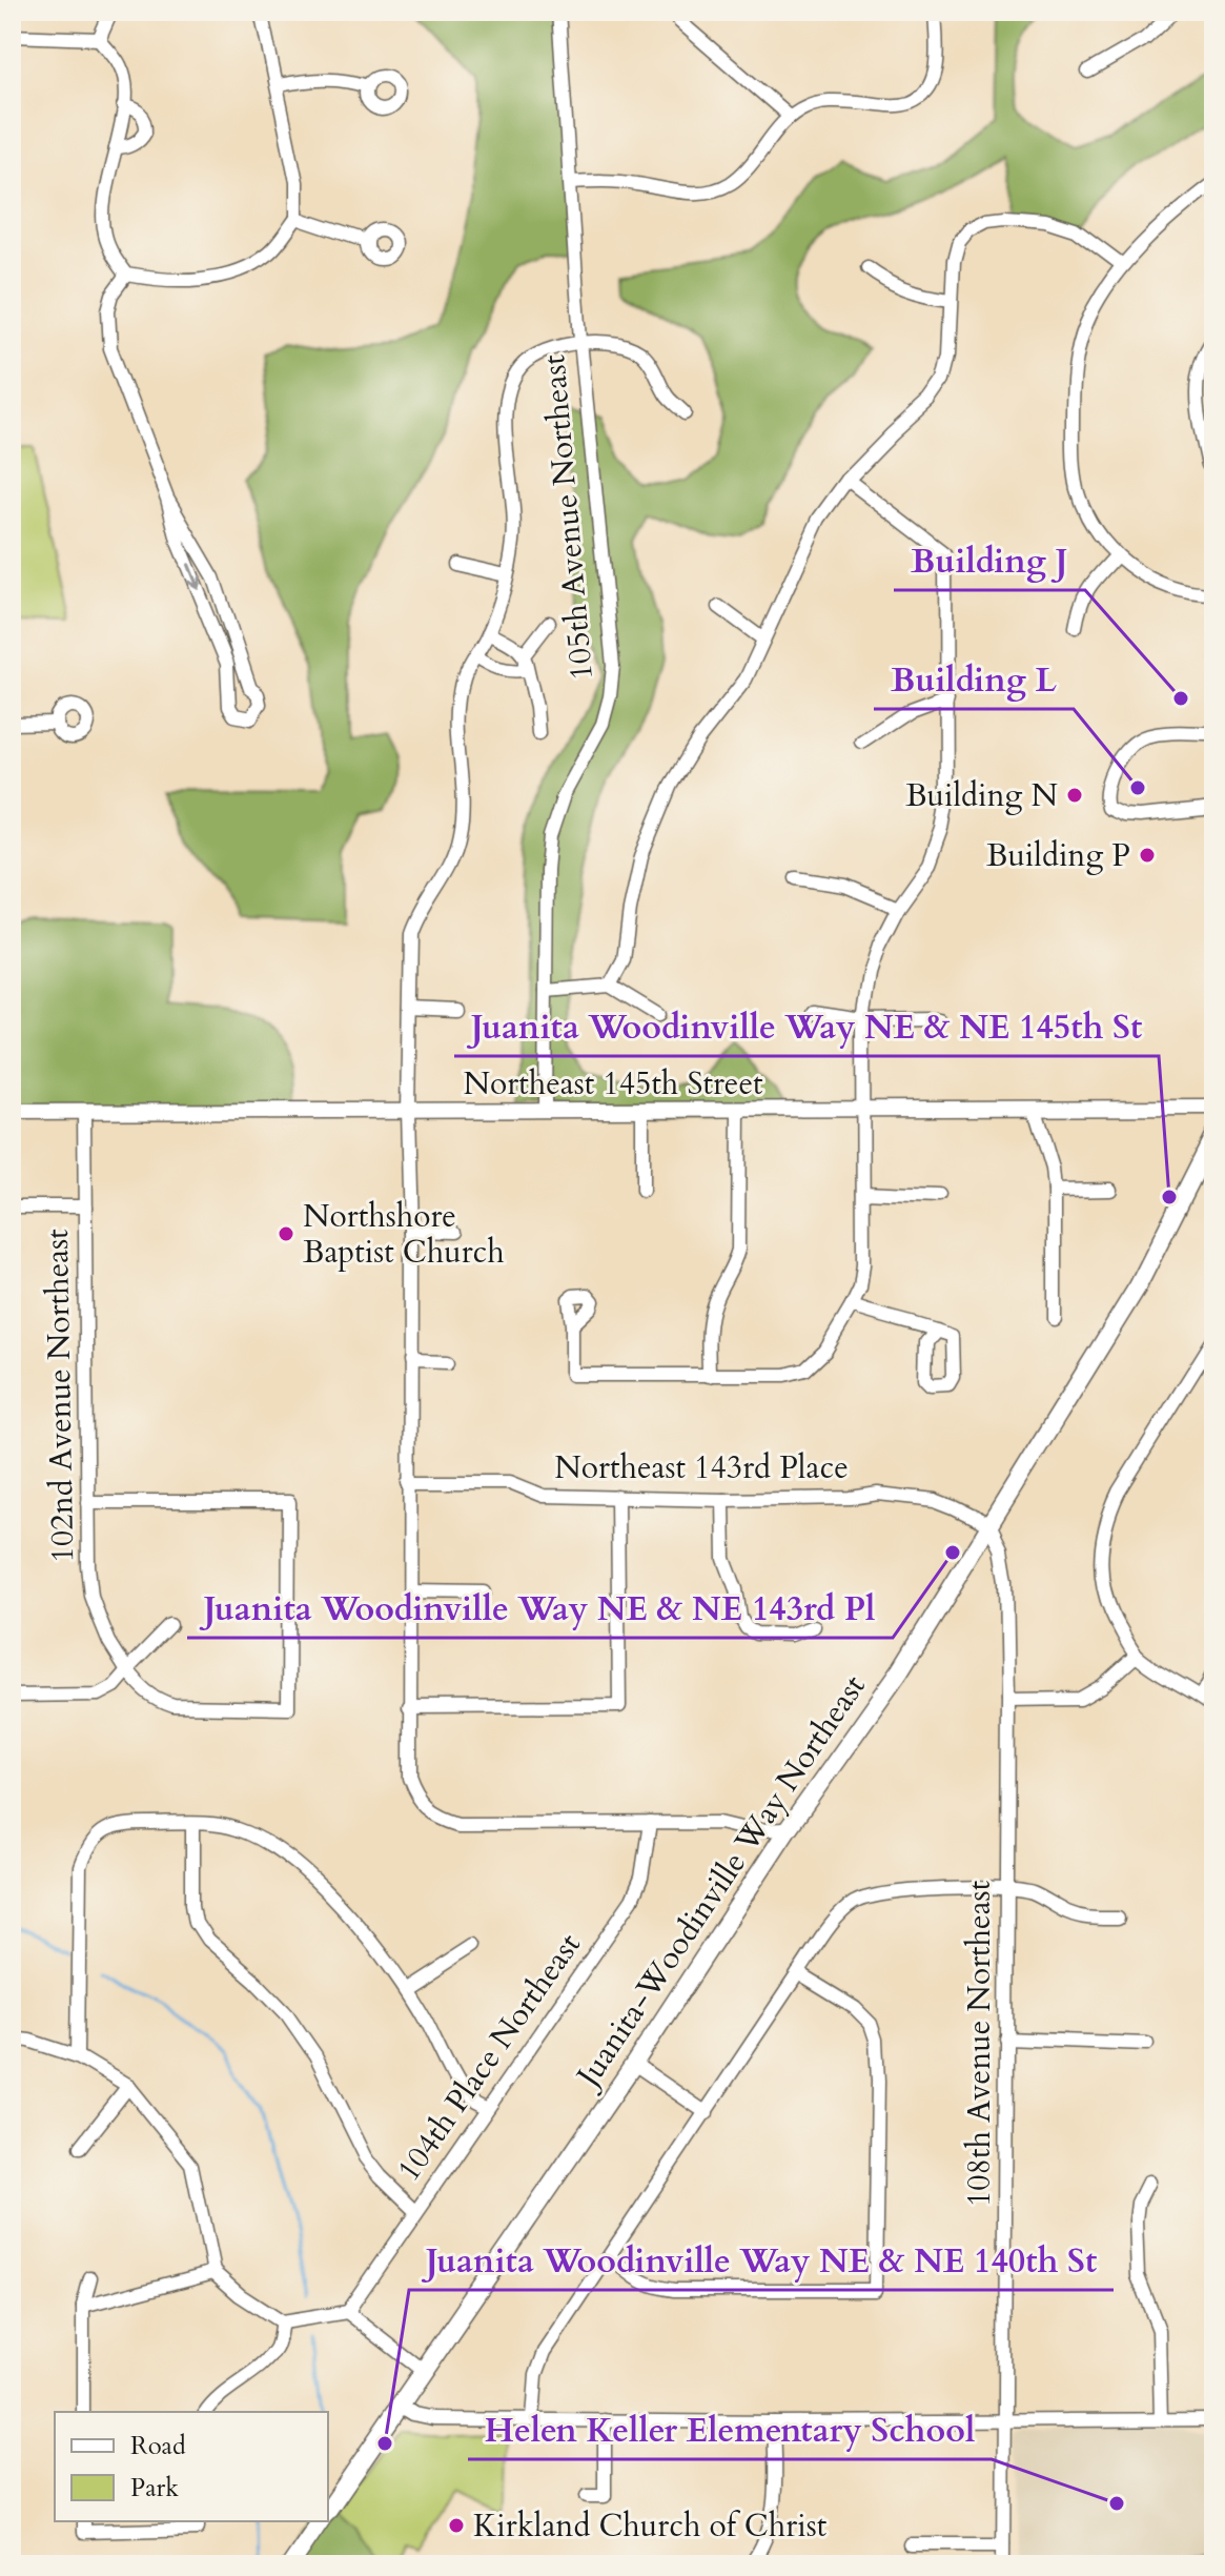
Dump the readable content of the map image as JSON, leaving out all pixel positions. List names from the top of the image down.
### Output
{
  "streets": {
    "main road": ["Juanita-Woodinville Way Northeast"],
    "street": [
      "105th Avenue Northeast",
      "Northeast 145th Street",
      "102nd Avenue Northeast",
      "Northeast 143rd Place",
      "108th Avenue Northeast",
      "104th Place Northeast"
    ]
  },
  "crossings": [
    ["105th Avenue Northeast", "Northeast 145th Street"],
    ["Northeast 145th Street", "102nd Avenue Northeast"],
    ["Northeast 143rd Place", "Juanita-Woodinville Way Northeast"],
    ["Northeast 143rd Place", "108th Avenue Northeast"],
    ["Juanita-Woodinville Way Northeast", "108th Avenue Northeast"]
  ],
  "places": [
    "Building J",
    "Building L",
    "Building N",
    "Building P",
    "Juanita Woodinville Way NE & NE 145th St",
    "Northshore Baptist Church",
    "Juanita Woodinville Way NE & NE 143rd Pl",
    "Juanita Woodinville Way NE & NE 140th St",
    "Helen Keller Elementary School",
    "Kirkland Church of Christ"
  ],
  "legend": ["Road", "Park"]
}
